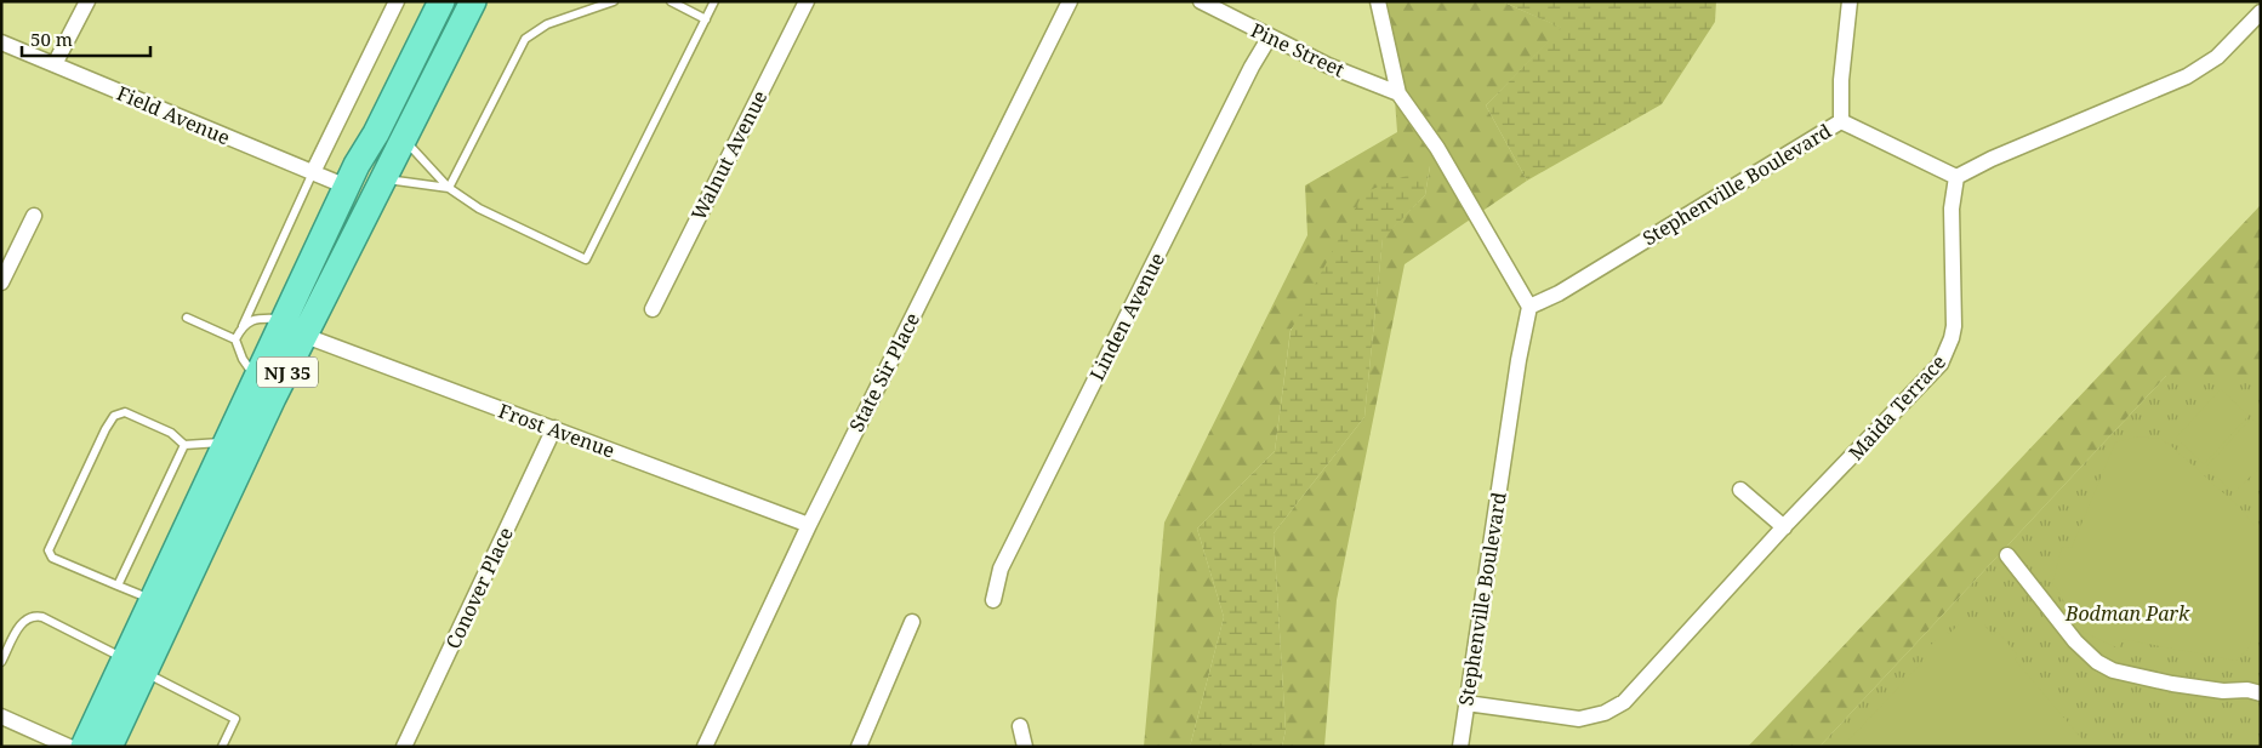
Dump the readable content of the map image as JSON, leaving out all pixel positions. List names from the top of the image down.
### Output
{
  "streets": {
    "highway": ["NJ 35"],
    "street": [
      "Pine Street",
      "Field Avenue",
      "Walnut Avenue",
      "Stephenville Boulevard",
      "Linden Avenue",
      "State Sir Place",
      "Maida Terrace",
      "Frost Avenue",
      "Conover Place"
    ]
  },
  "crossings": [
    ["Pine Street", "Linden Avenue"],
    ["Field Avenue", "NJ 35"],
    ["Stephenville Boulevard", "Maida Terrace"],
    ["NJ 35", "Frost Avenue"],
    ["State Sir Place", "Frost Avenue"],
    ["Frost Avenue", "Conover Place"]
  ],
  "parks": ["Bodman Park"],
  "scale_bar": "50 m"
}
